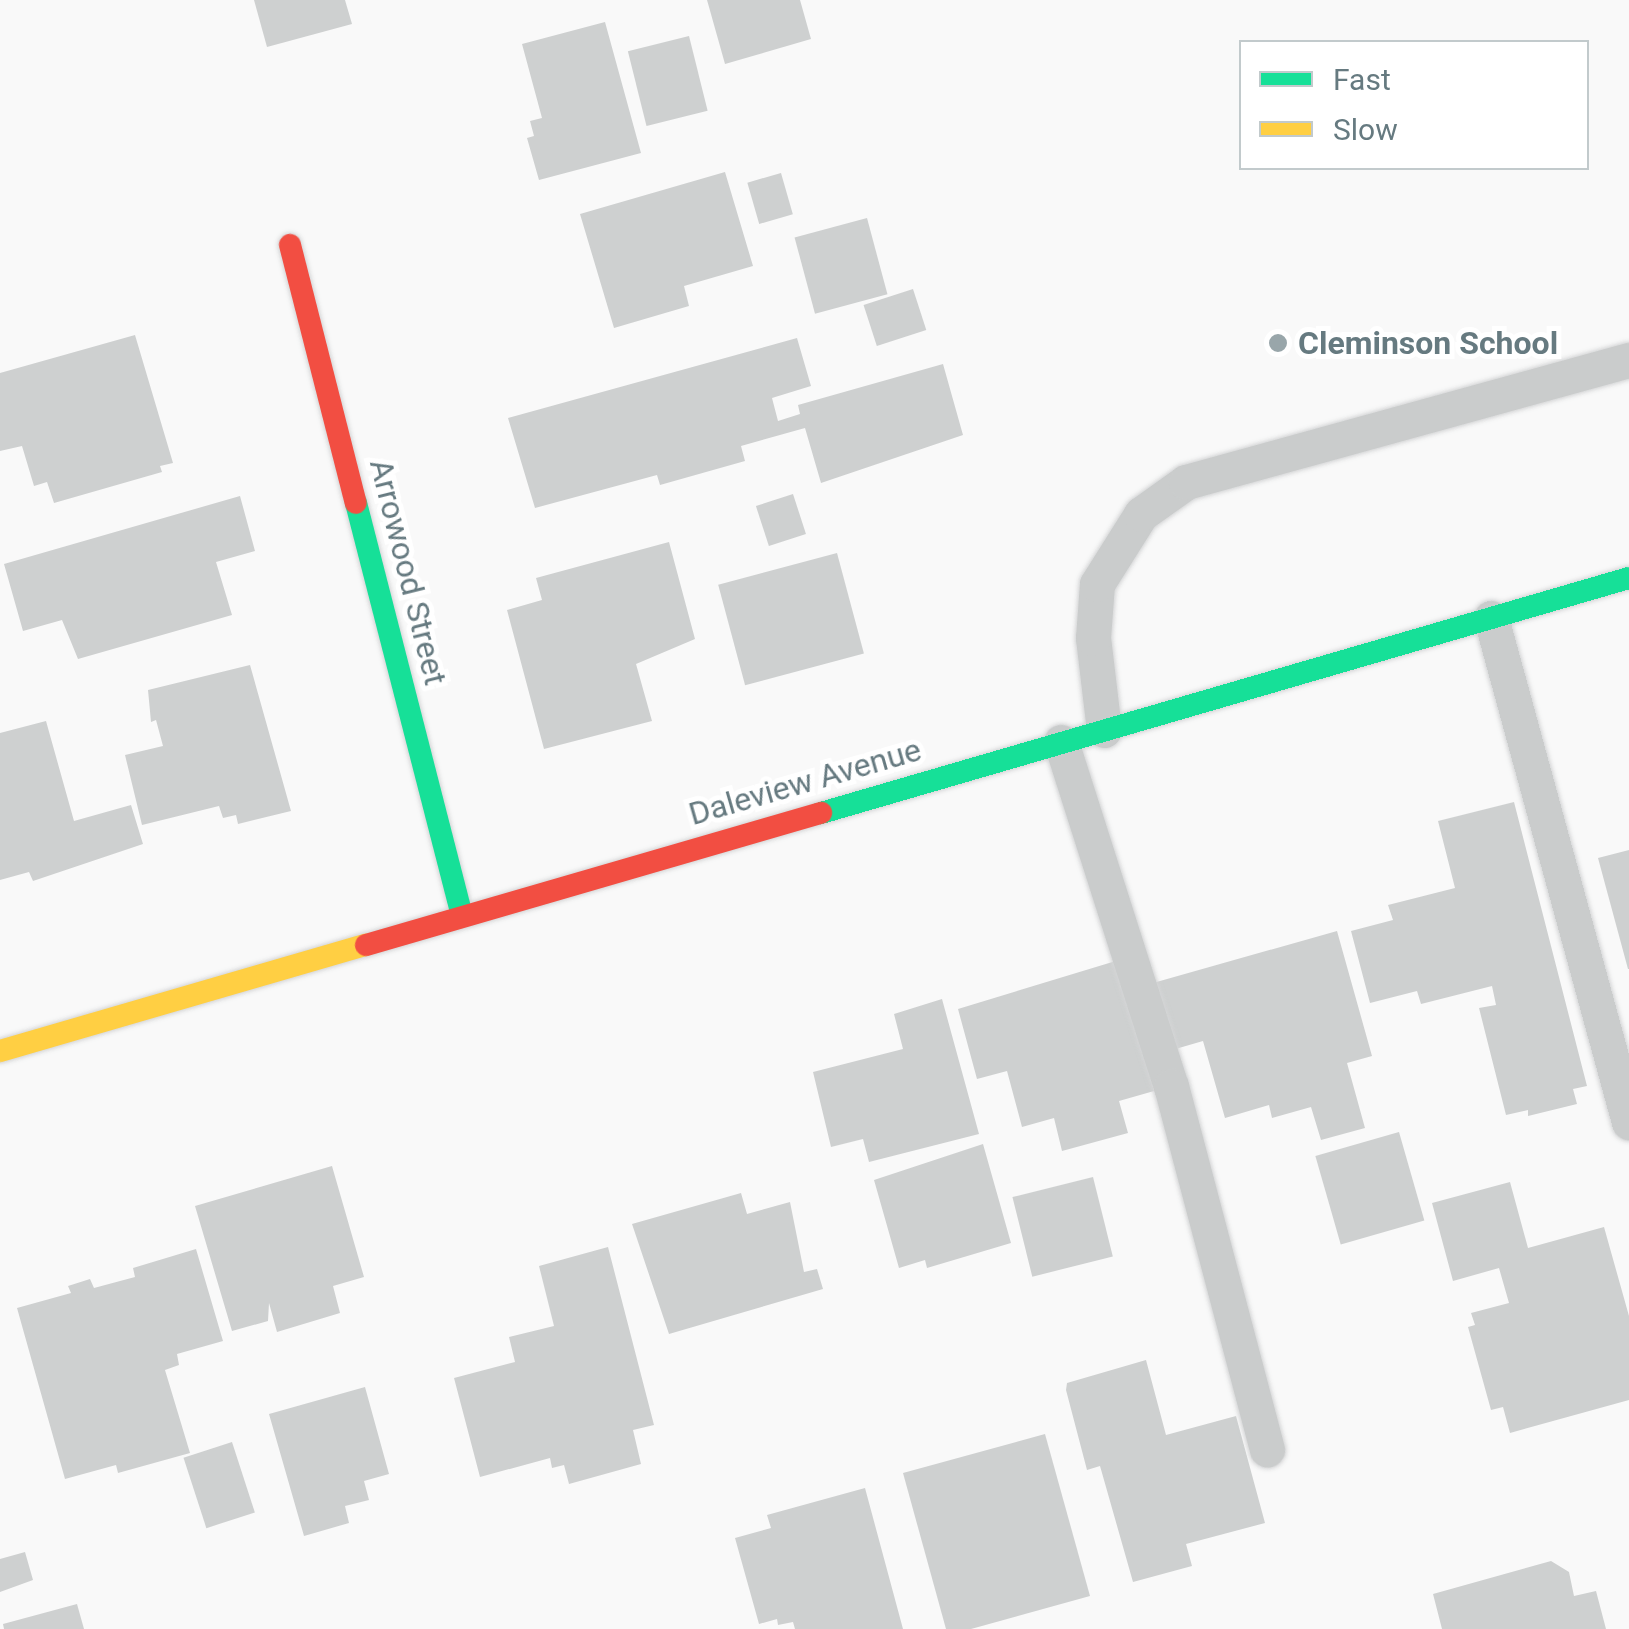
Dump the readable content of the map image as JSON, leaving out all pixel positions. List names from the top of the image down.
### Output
{
  "streets": {
    "street": ["Arrowood Street", "Daleview Avenue"]
  },
  "crossings": [
    ["Arrowood Street", "Daleview Avenue"]
  ],
  "places": ["Cleminson School"],
  "legend": ["Fast", "Slow"]
}
